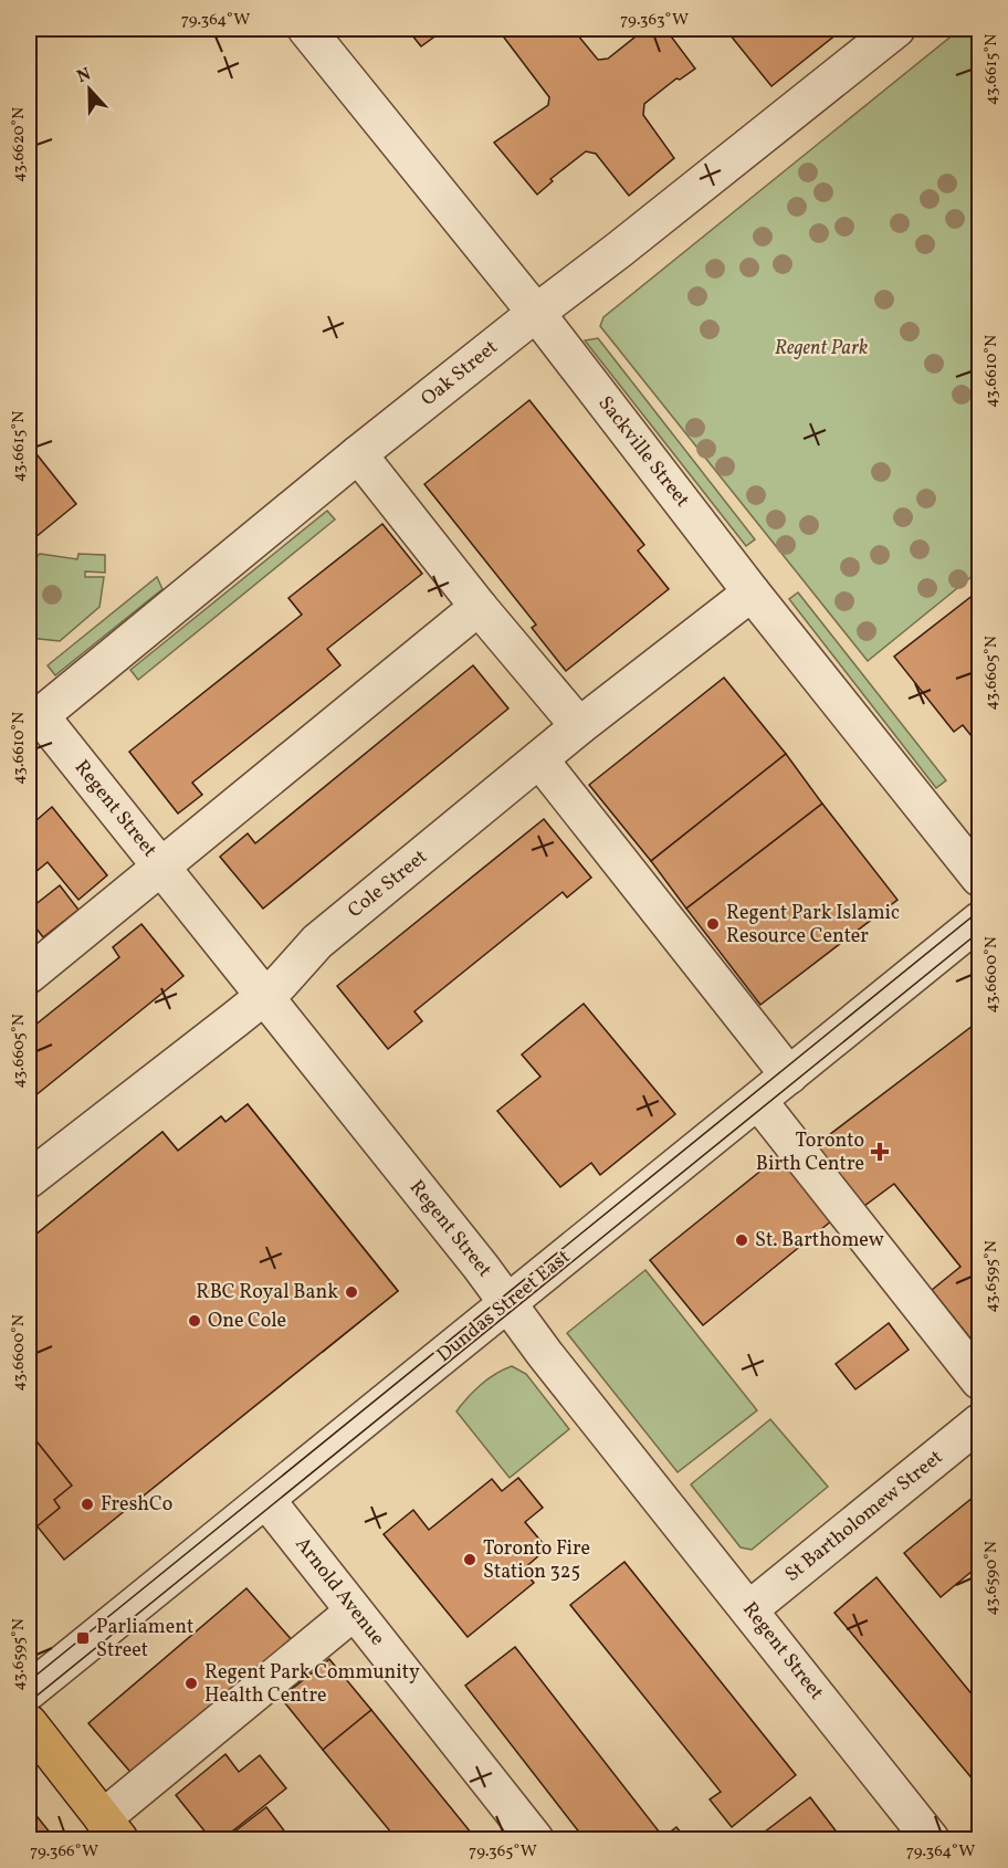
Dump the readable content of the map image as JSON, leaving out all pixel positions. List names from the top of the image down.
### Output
{
  "streets": {
    "street": [
      "Oak Street",
      "Sackville Street",
      "Regent Street",
      "Cole Street",
      "Dundas Street East",
      "St Bartholomew Street",
      "Arnold Avenue"
    ]
  },
  "crossings": [
    ["Oak Street", "Sackville Street"],
    ["Oak Street", "Regent Street"],
    ["Sackville Street", "Cole Street"],
    ["Regent Street", "Cole Street"],
    ["Regent Street", "Dundas Street East"],
    ["Regent Street", "St Bartholomew Street"],
    ["Dundas Street East", "Arnold Avenue"]
  ],
  "parks": ["Regent Park"],
  "places": {
    "other": [
      "Regent Park Islamic Resource Center",
      "St. Barthomew",
      "RBC Royal Bank",
      "One Cole",
      "FreshCo",
      "Toronto Fire Station 325",
      "Regent Park Community Health Centre"
    ],
    "health": ["Toronto Birth Centre"],
    "transit": ["Parliament Street"]
  },
  "north": "top",
  "coordinates": [
    "79.364°W",
    "79.363°W",
    "43.6615°N",
    "43.6620°N",
    "43.6610°N",
    "43.6605°N",
    "43.6600°N",
    "43.6595°N",
    "43.6590°N",
    "79.366°W",
    "79.365°W"
  ]
}
